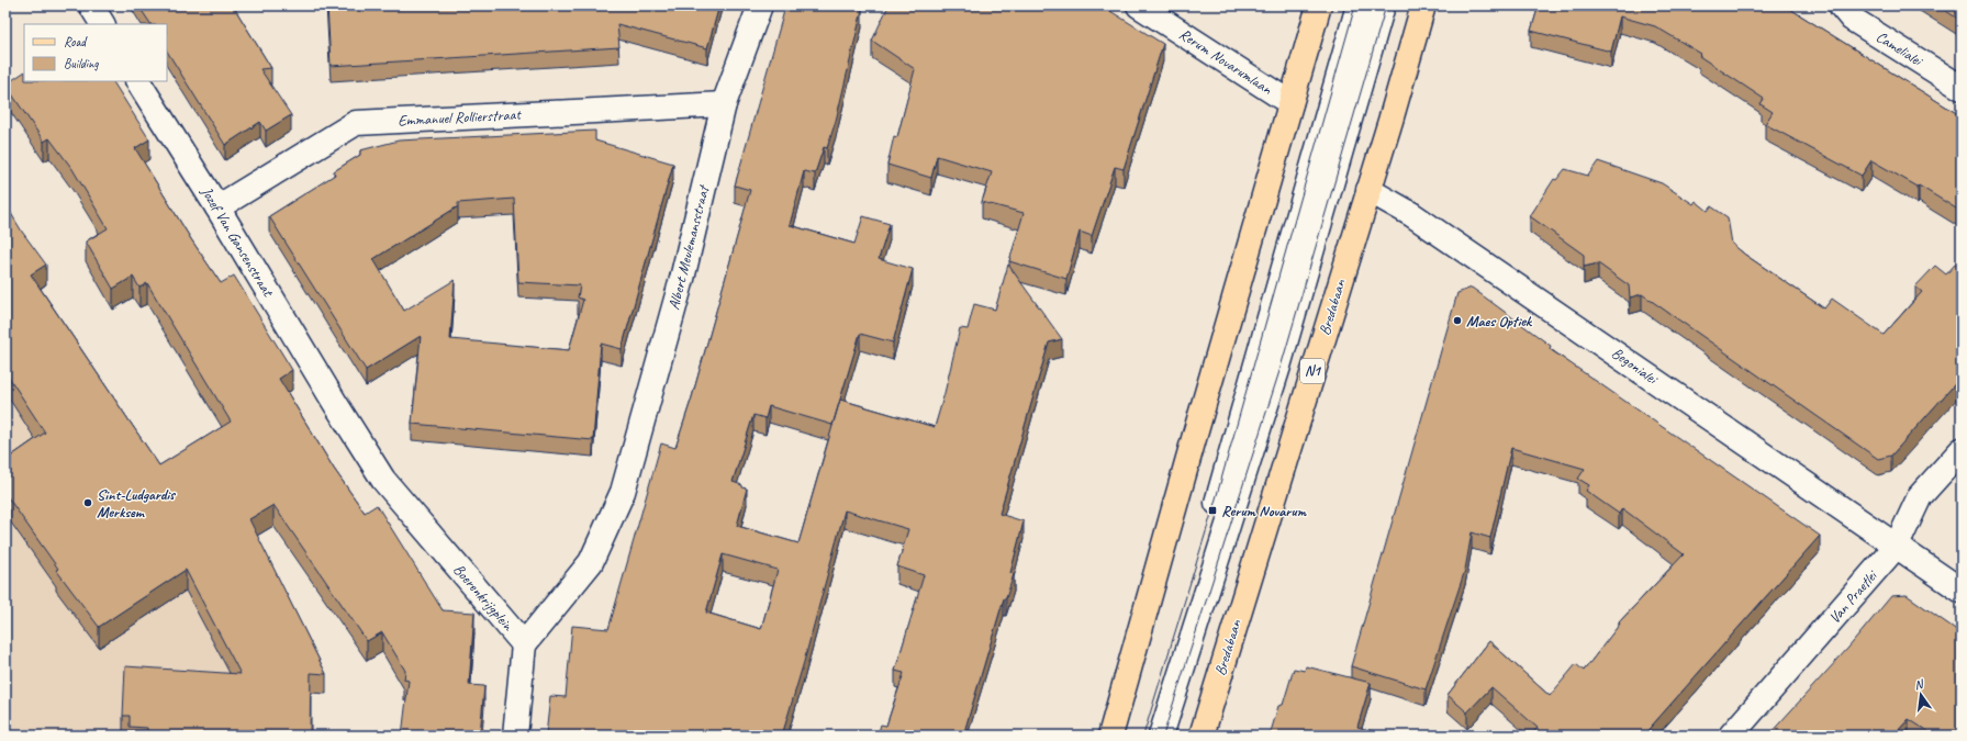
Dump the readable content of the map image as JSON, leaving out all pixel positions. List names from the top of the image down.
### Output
{
  "streets": {
    "main road": ["Bredabaan", "N1"],
    "street": [
      "Camelialei",
      "Rerum Novarumlaan",
      "Emmanuel Rollierstraat",
      "Jozef Van Gansenstraat",
      "Albert Meulemansstraat",
      "Begonialei",
      "Boerenkrijgplein",
      "Van Praetlei"
    ]
  },
  "crossings": [
    ["Emmanuel Rollierstraat", "Jozef Van Gansenstraat"],
    ["Emmanuel Rollierstraat", "Albert Meulemansstraat"],
    ["Jozef Van Gansenstraat", "Boerenkrijgplein"],
    ["Albert Meulemansstraat", "Boerenkrijgplein"],
    ["Bredabaan", "Begonialei"],
    ["Begonialei", "Van Praetlei"]
  ],
  "places": {
    "other": ["Maes Optiek", "Sint-Ludgardis Merksem"],
    "transit": ["Rerum Novarum"]
  },
  "legend": ["Road", "Building"],
  "north": "top"
}
